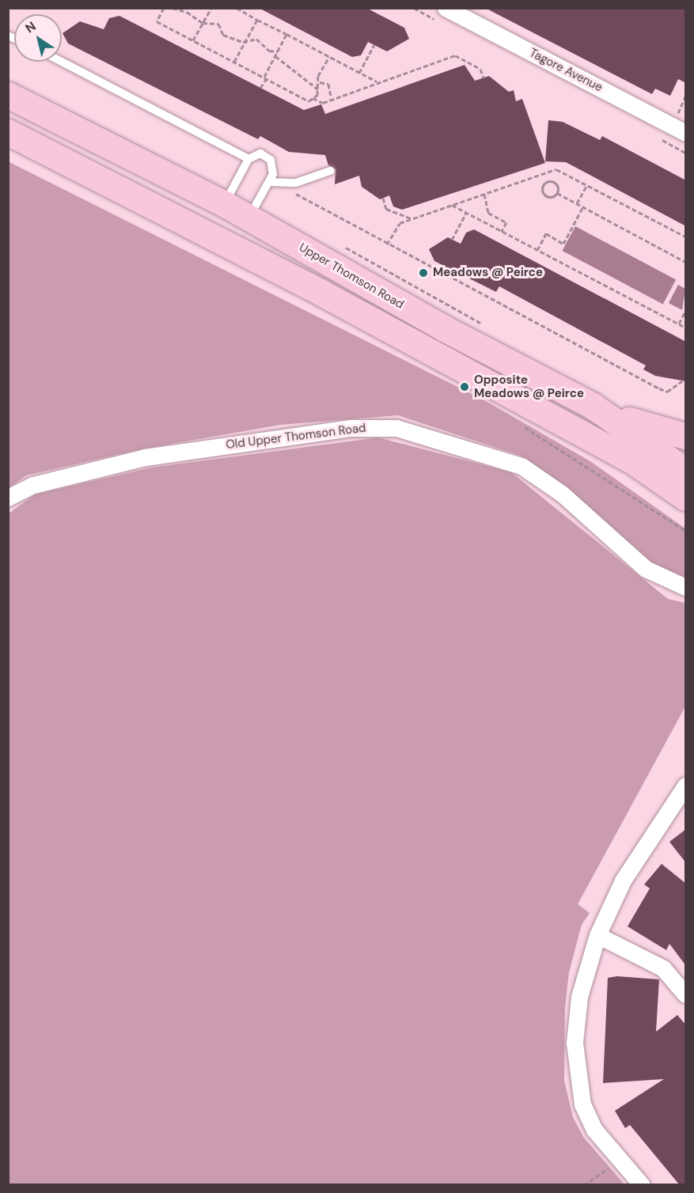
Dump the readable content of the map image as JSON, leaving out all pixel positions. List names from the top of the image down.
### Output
{
  "streets": {
    "main road": ["Upper Thomson Road"],
    "street": ["Tagore Avenue", "Old Upper Thomson Road"]
  },
  "places": ["Meadows @ Peirce", "Opposite Meadows @ Peirce"],
  "north": "top left"
}
